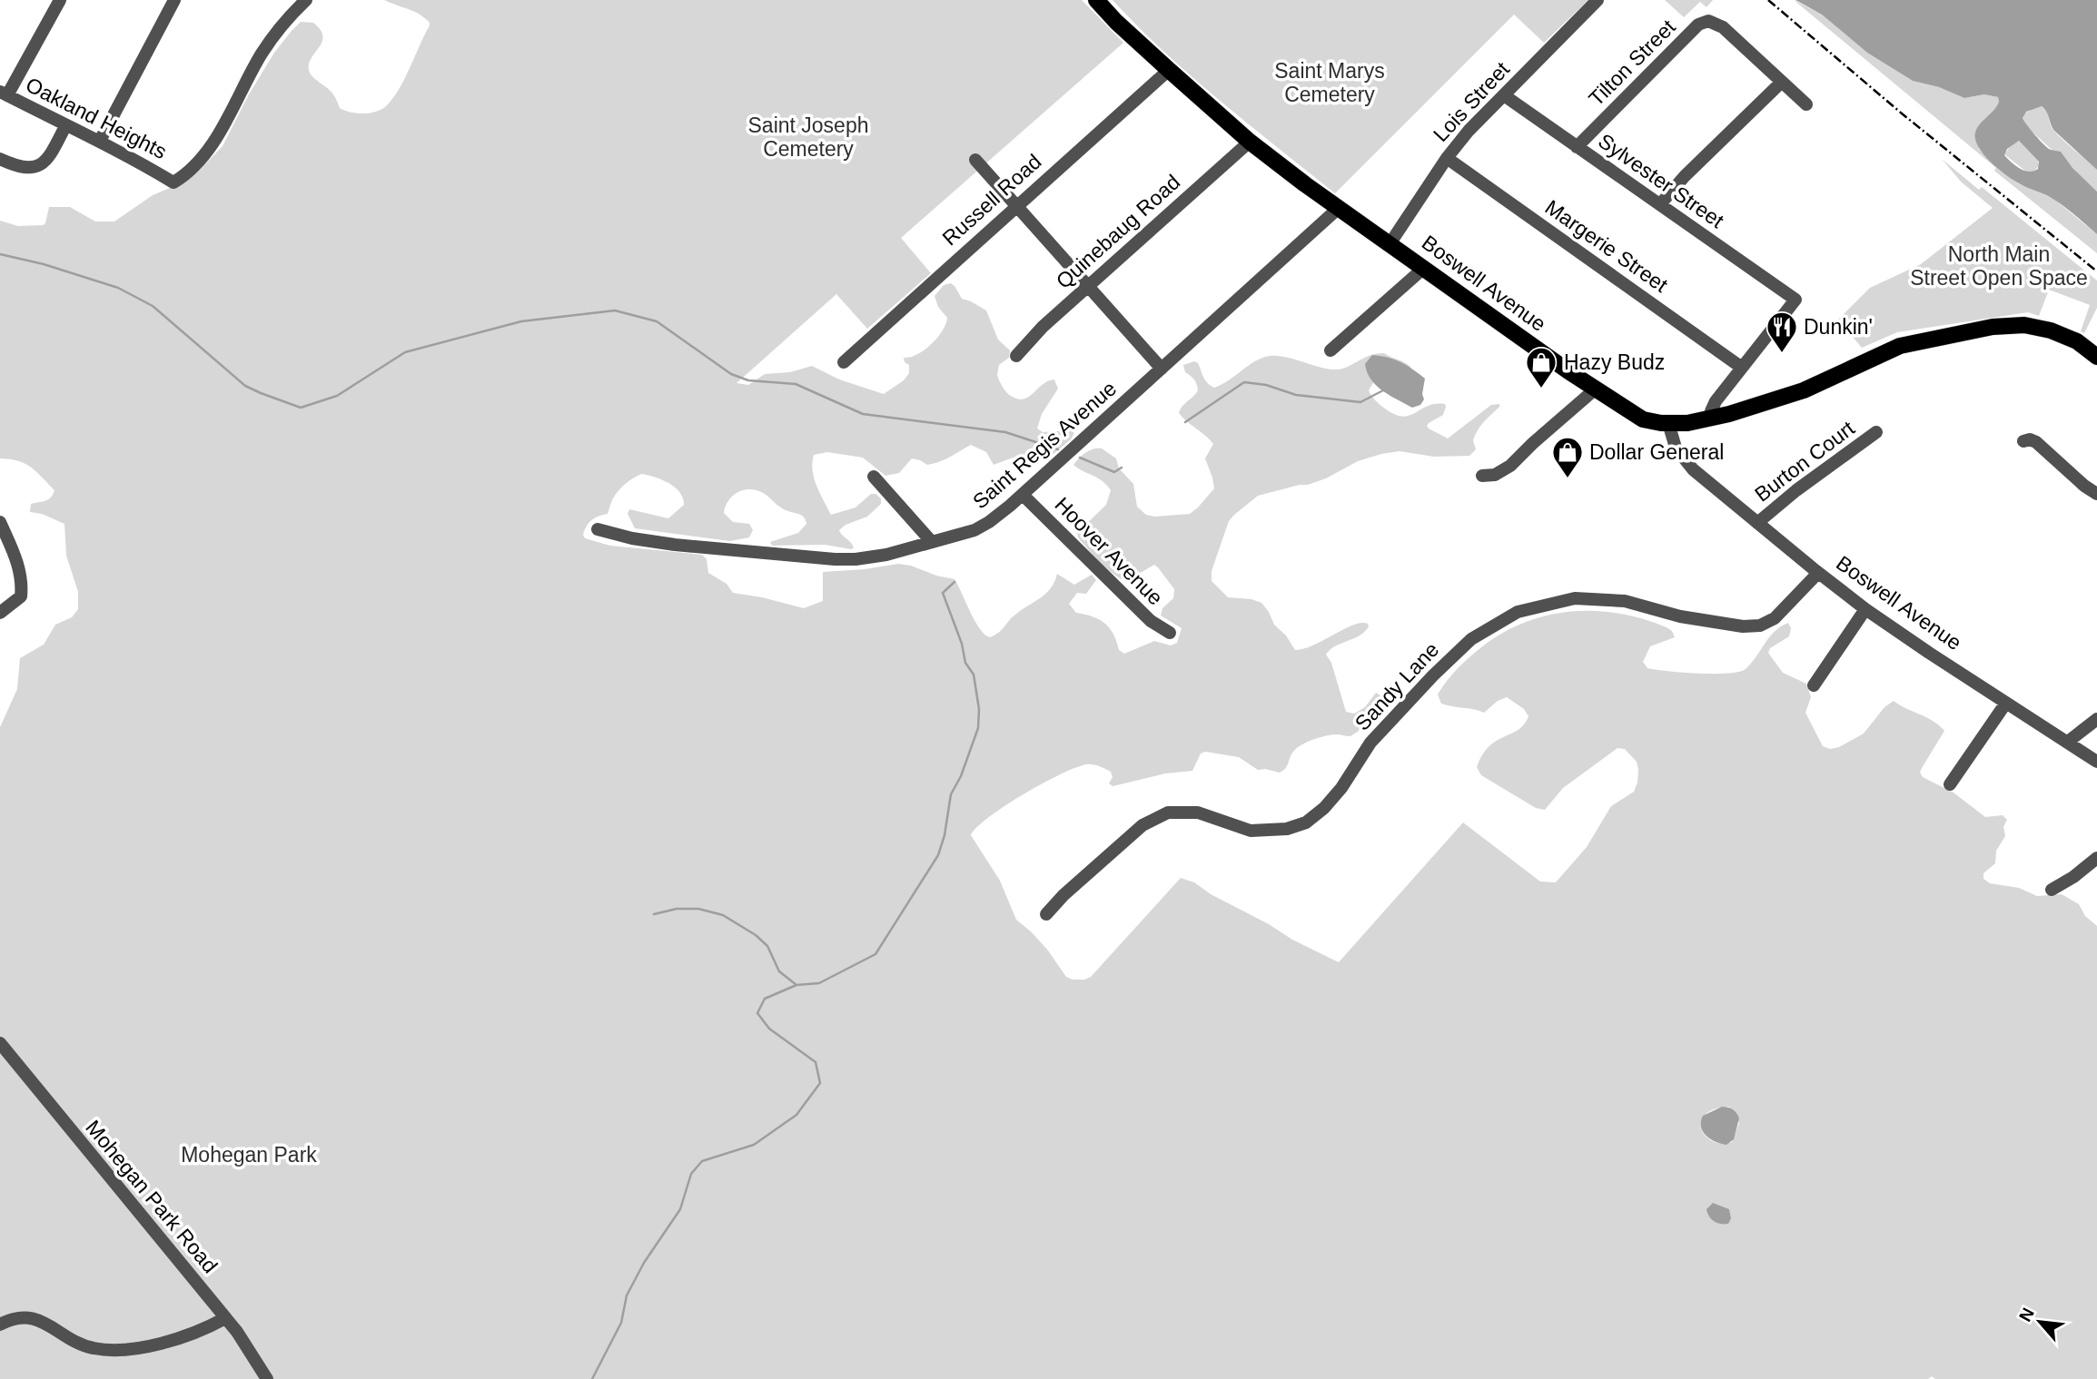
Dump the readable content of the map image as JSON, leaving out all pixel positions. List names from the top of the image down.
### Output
{
  "streets": {
    "main road": ["Boswell Avenue"],
    "street": [
      "Tilton Street",
      "Lois Street",
      "Oakland Heights",
      "Sylvester Street",
      "Russell Road",
      "Quinebaug Road",
      "Margerie Street",
      "Saint Regis Avenue",
      "Burton Court",
      "Hoover Avenue",
      "Sandy Lane",
      "Mohegan Park Road"
    ]
  },
  "crossings": [
    ["Tilton Street", "Sylvester Street"],
    ["Lois Street", "Sylvester Street"],
    ["Lois Street", "Margerie Street"],
    ["Lois Street", "Boswell Avenue"],
    ["Sylvester Street", "Margerie Street"],
    ["Russell Road", "Boswell Avenue"],
    ["Quinebaug Road", "Boswell Avenue"],
    ["Boswell Avenue", "Saint Regis Avenue"],
    ["Boswell Avenue", "Burton Court"],
    ["Boswell Avenue", "Sandy Lane"],
    ["Saint Regis Avenue", "Hoover Avenue"]
  ],
  "parks": [
    "Saint Marys Cemetery",
    "Saint Joseph Cemetery",
    "North Main Street Open Space",
    "Mohegan Park"
  ],
  "places": {
    "restaurant": ["Dunkin'"],
    "shop": ["Hazy Budz", "Dollar General"]
  },
  "north": "top left"
}
